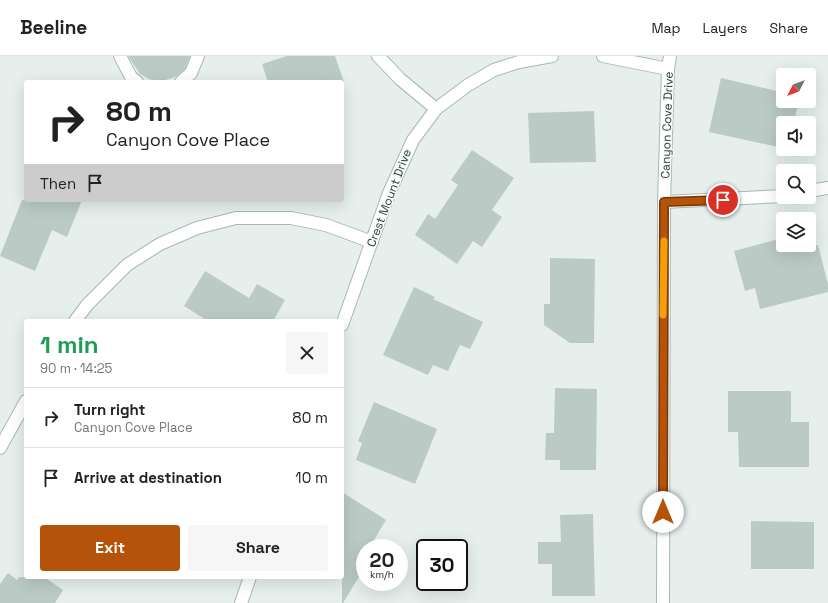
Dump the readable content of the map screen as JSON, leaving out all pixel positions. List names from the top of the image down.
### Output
{
  "streets": {
    "street": ["Canyon Cove Drive", "Crest Mount Drive"]
  },
  "north": "bottom left",
  "page": {
    "header": "Beeline",
    "nav": ["Map", "Layers", "Share"],
    "turn": ["80 m", "Canyon Cove Place"],
    "then": "Then",
    "heading": ["1 min", "90 m · 14:25"],
    "list": [
      {
        "name": "Turn right",
        "note": "Canyon Cove Place",
        "value": "80 m"
      },
      {
        "name": "Arrive at destination",
        "value": "10 m"
      }
    ],
    "buttons": ["Exit", "Share"],
    "speed": "20 km/h",
    "limit": "30"
  }
}
